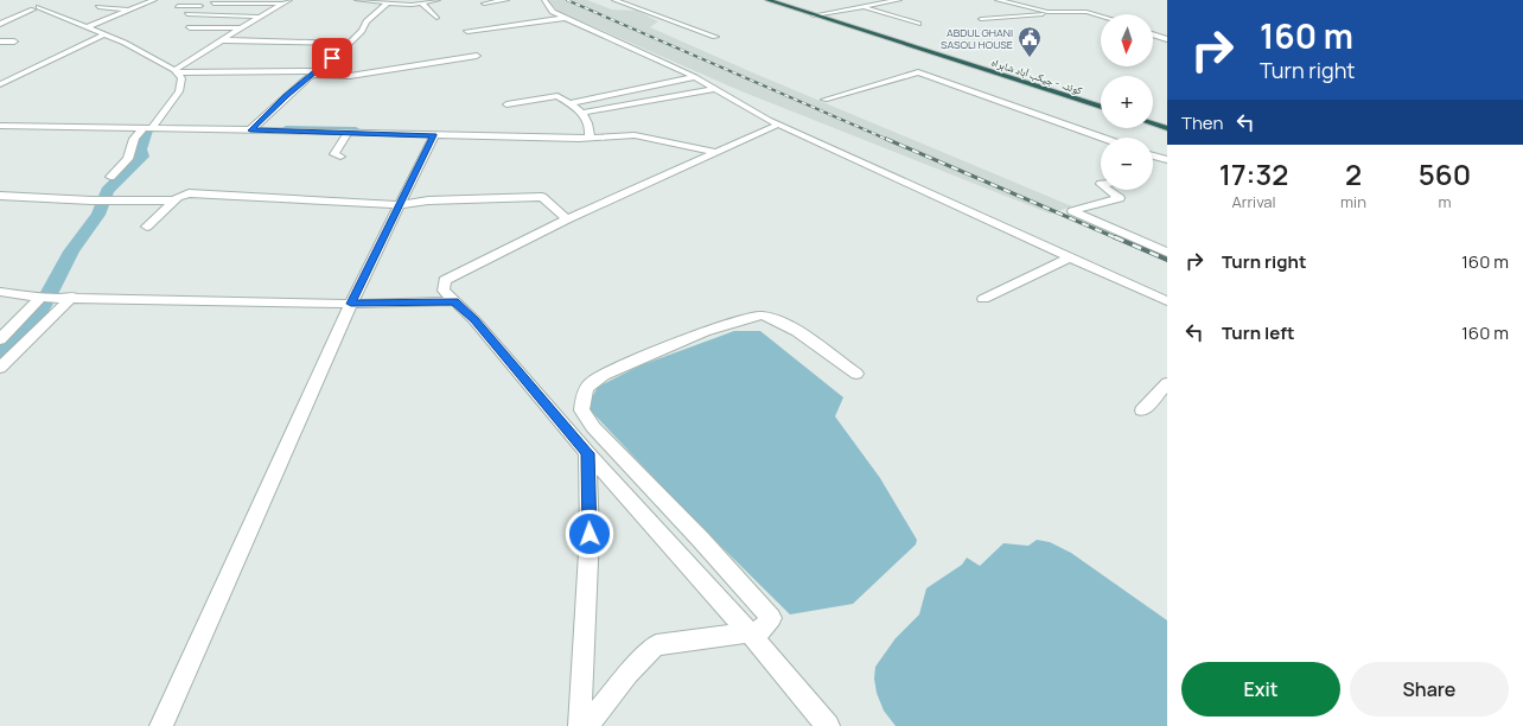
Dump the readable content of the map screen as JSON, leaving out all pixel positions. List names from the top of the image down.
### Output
{
  "streets": {
    "highway": ["کوئٹہ - جیکب آباد شاہراہ"]
  },
  "places": {
    "public building": ["ABDUL GHANI SASOLI HOUSE"]
  },
  "north": "bottom",
  "page": {
    "turn": ["160 m", "Turn right"],
    "map_buttons": ["+", "−"],
    "then": "Then",
    "eta": [
      "17:32",
      "Arrival",
      "2",
      "min",
      "560",
      "m"
    ],
    "list": [
      {
        "name": "Turn right",
        "value": "160 m"
      },
      {
        "name": "Turn left",
        "value": "160 m"
      }
    ],
    "buttons": ["Exit", "Share"]
  }
}
